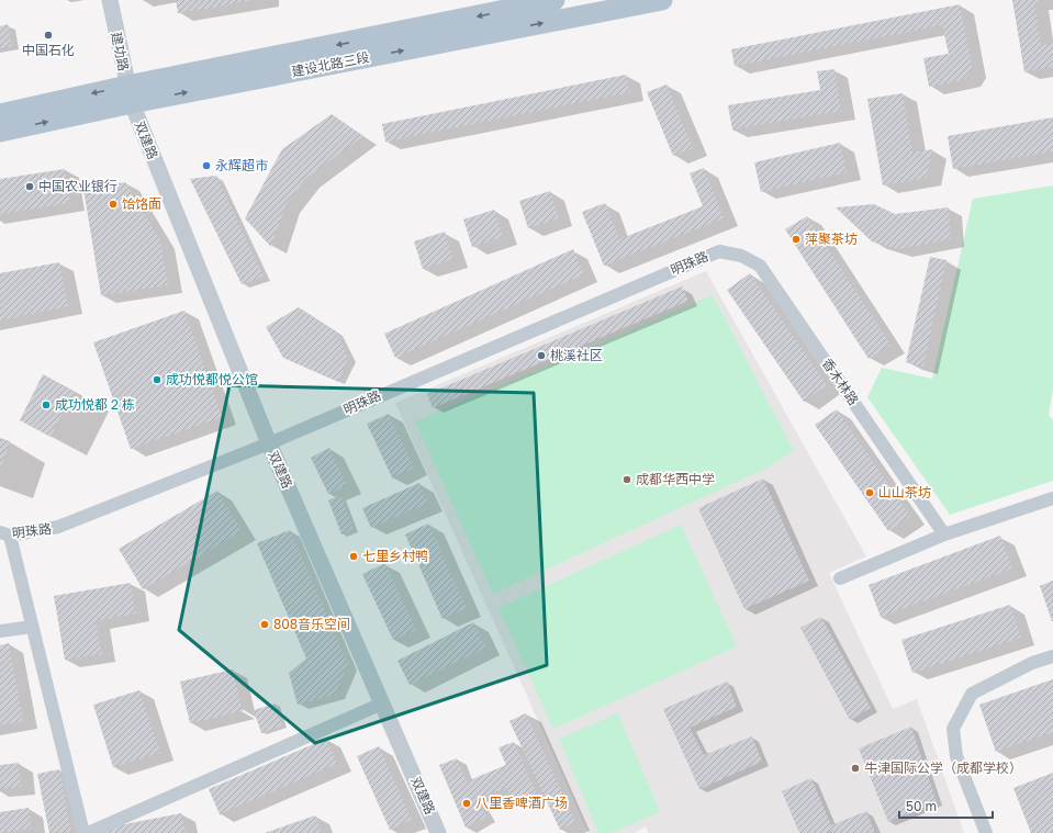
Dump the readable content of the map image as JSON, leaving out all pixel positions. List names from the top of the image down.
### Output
{
  "streets": {
    "main road": ["建设北路三段"],
    "street": [
      "建功路",
      "双建路",
      "明珠路",
      "香木林路"
    ]
  },
  "crossings": [
    ["建功路", "建设北路三段"],
    ["建功路", "双建路"],
    ["建设北路三段", "双建路"],
    ["双建路", "明珠路"],
    ["明珠路", "香木林路"]
  ],
  "places": [
    "中国石化",
    "永辉超市",
    "中国农业银行",
    "饸饹面",
    "萍聚茶坊",
    "桃溪社区",
    "成功悦都悦公馆",
    "成功悦都 2 栋",
    "成都华西中学",
    "山山茶坊",
    "七里乡村鸭",
    "808音乐空间",
    "牛津国际公学（成都学校）",
    "八里香啤酒广场"
  ],
  "scale_bar": "50 m"
}
